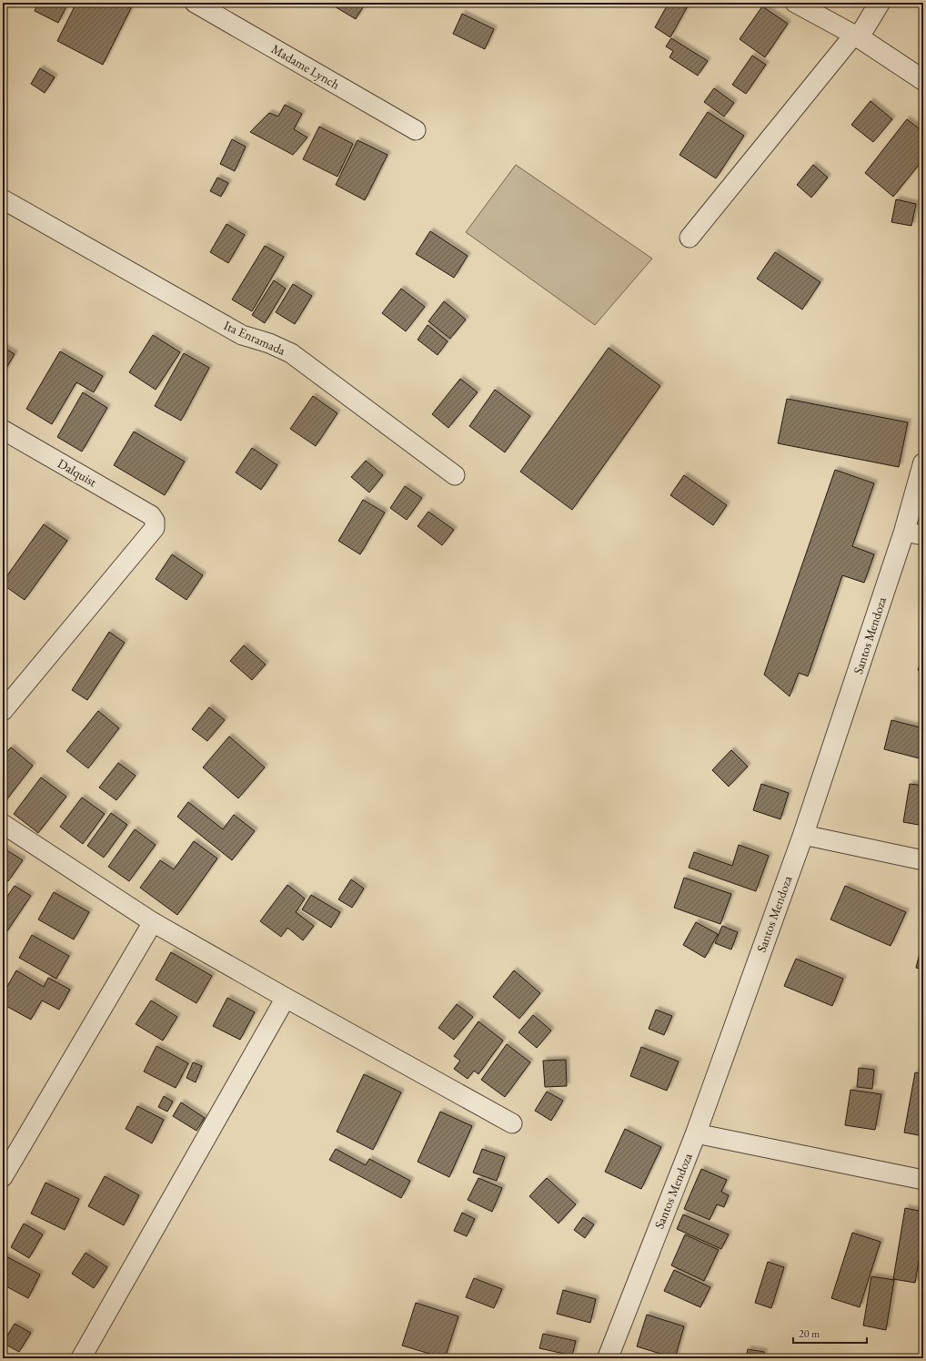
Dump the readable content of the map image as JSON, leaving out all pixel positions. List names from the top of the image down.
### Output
{
  "streets": {
    "street": [
      "Madame Lynch",
      "Ita Enramada",
      "Dalquist",
      "Santos Mendoza"
    ]
  },
  "scale_bar": "20 m"
}
